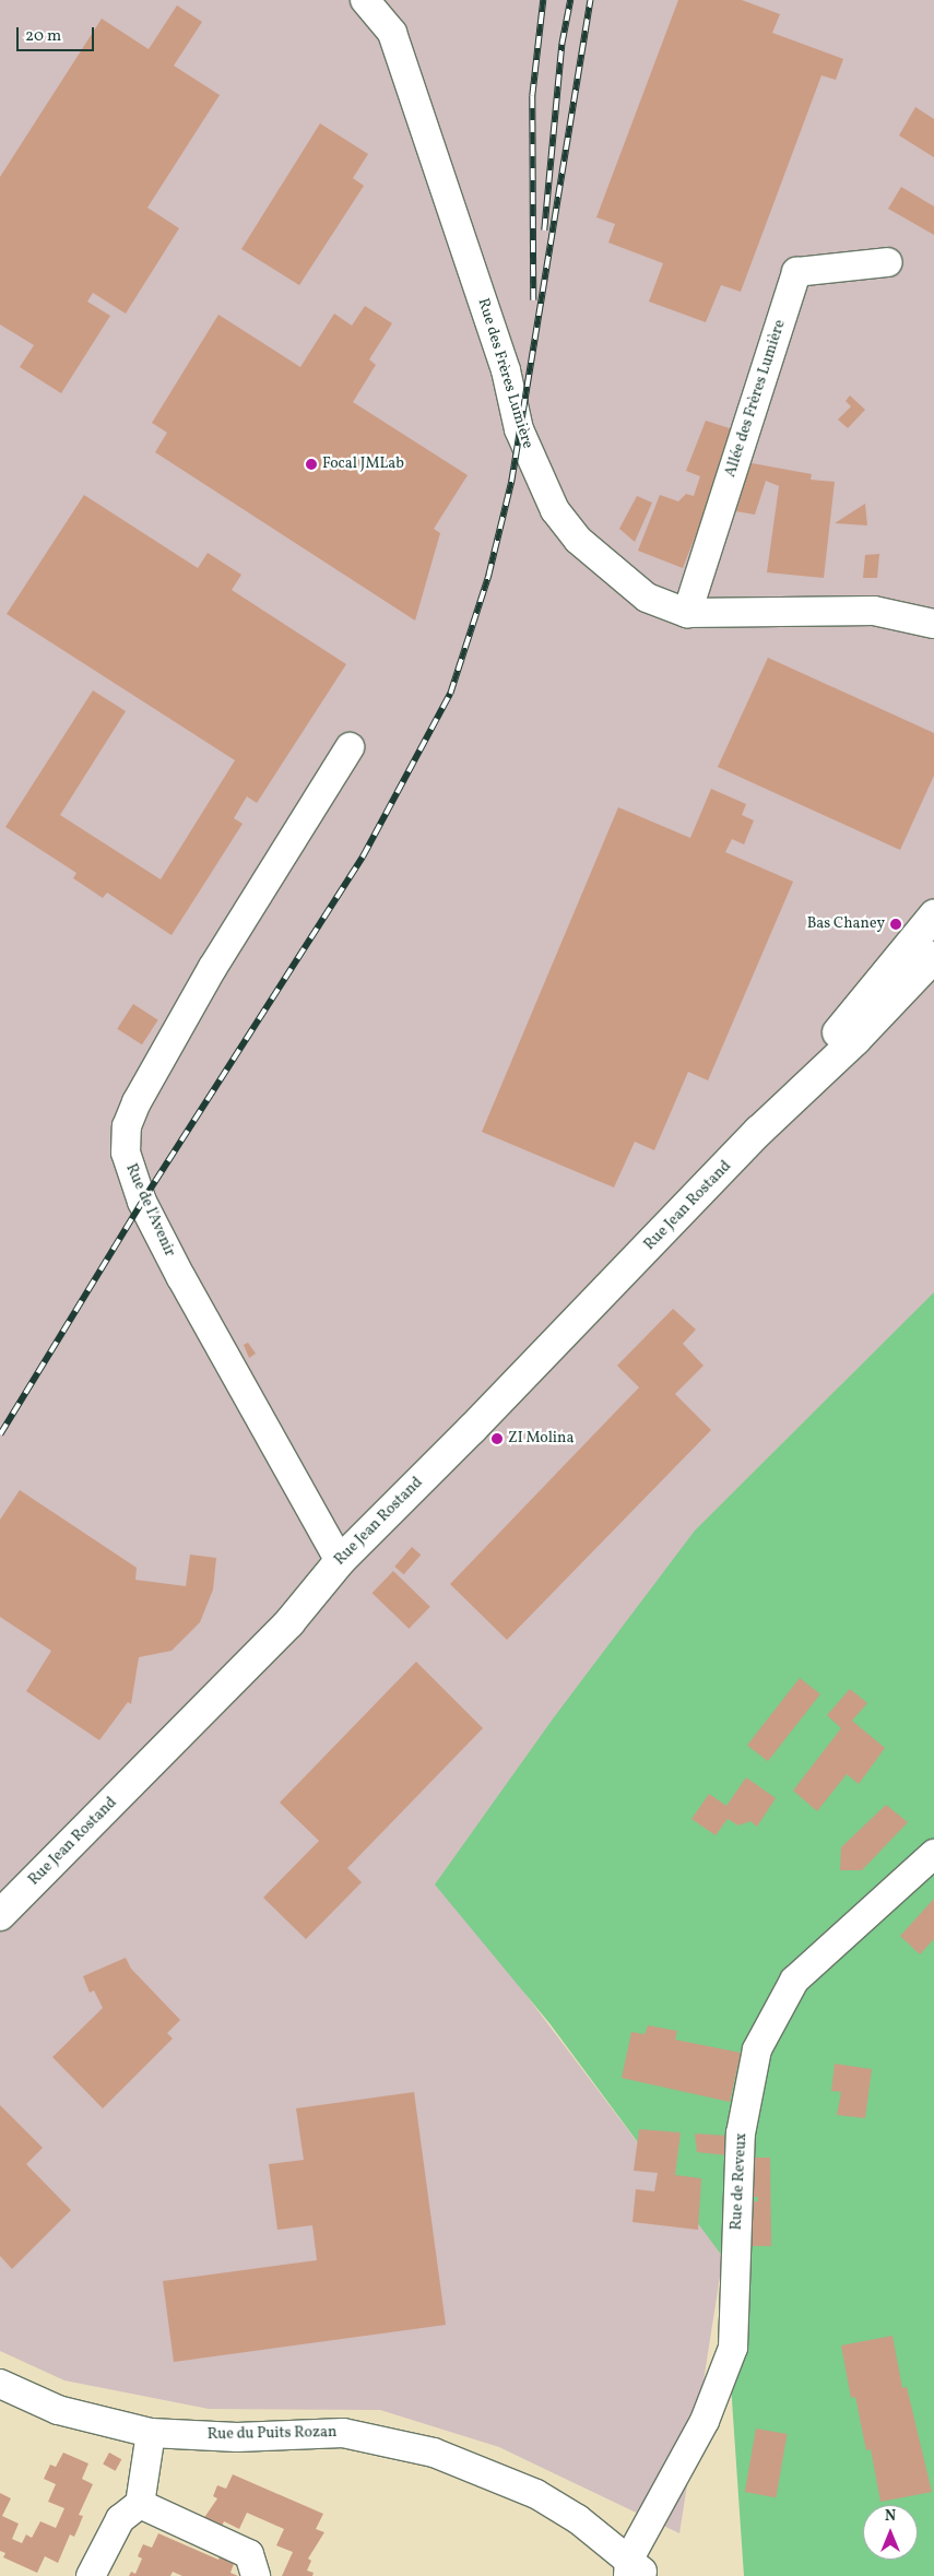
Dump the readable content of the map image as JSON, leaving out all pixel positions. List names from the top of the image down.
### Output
{
  "streets": {
    "main road": ["Rue Jean Rostand"],
    "street": [
      "Rue des Frères Lumière",
      "Allée des Frères Lumière",
      "Rue de l'Avenir",
      "Rue de Reveux",
      "Rue du Puits Rozan"
    ]
  },
  "crossings": [
    ["Rue des Frères Lumière", "Allée des Frères Lumière"],
    ["Rue Jean Rostand", "Rue de l'Avenir"],
    ["Rue de Reveux", "Rue du Puits Rozan"]
  ],
  "places": ["Focal JMLab", "Bas Chaney", "ZI Molina"],
  "scale_bar": "20 m",
  "north": "top"
}
